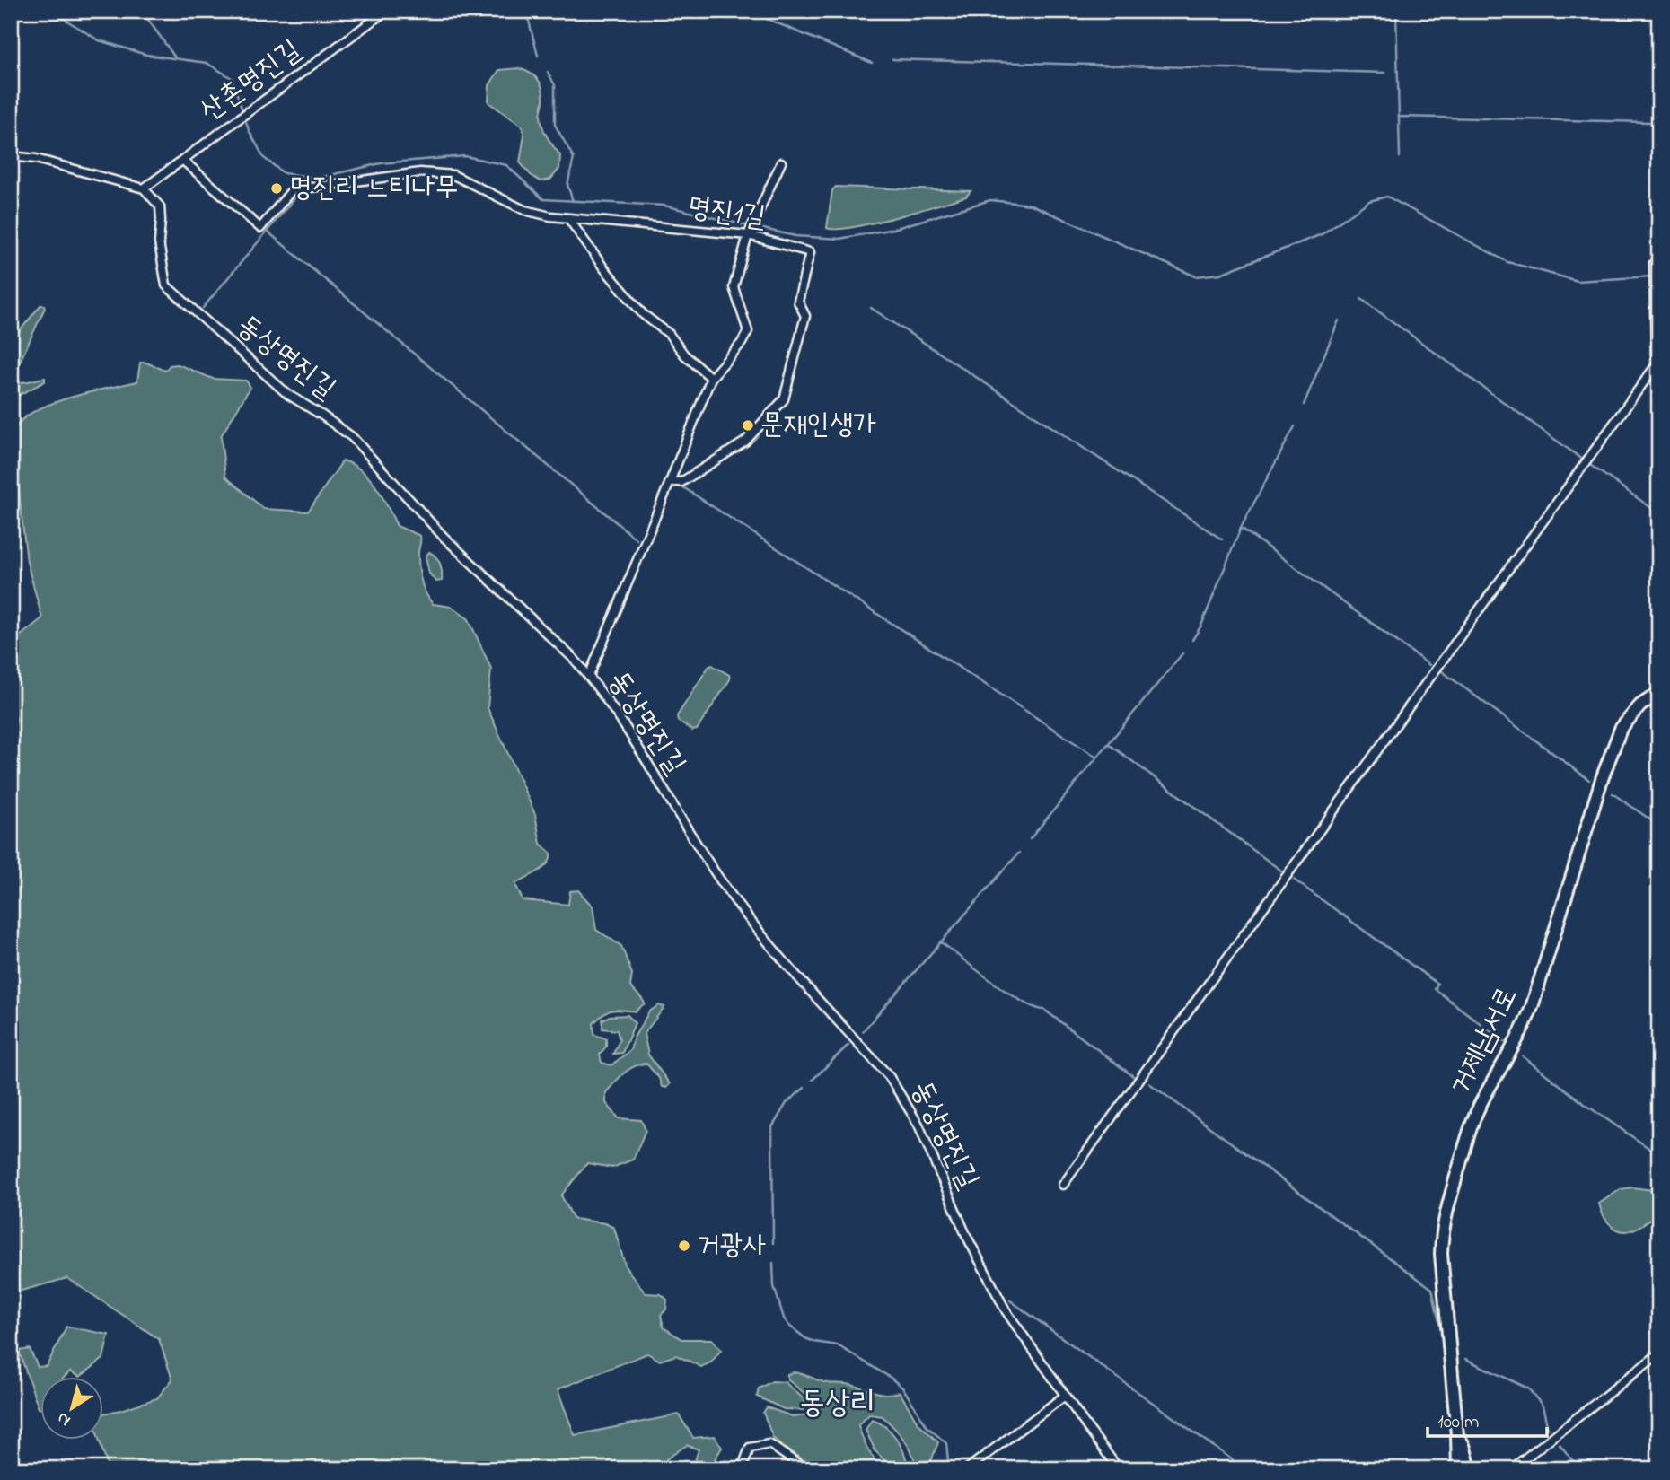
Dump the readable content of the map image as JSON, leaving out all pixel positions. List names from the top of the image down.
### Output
{
  "streets": {
    "main road": ["거제남서로"],
    "street": ["산촌명진길", "명진1길", "동상명진길"]
  },
  "crossings": [
    ["산촌명진길", "명진1길"],
    ["산촌명진길", "동상명진길"]
  ],
  "districts": ["동상리"],
  "places": ["명진리 느티나무", "문재인생가", "거광사"],
  "scale_bar": "100 m",
  "north": "bottom left"
}
